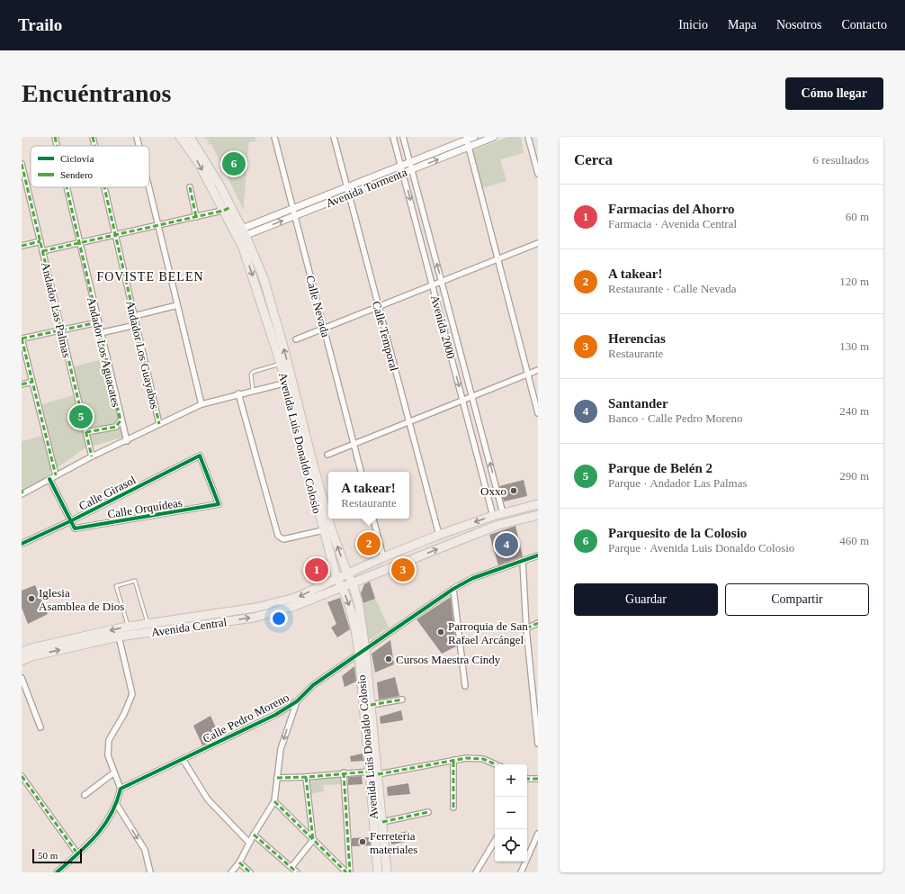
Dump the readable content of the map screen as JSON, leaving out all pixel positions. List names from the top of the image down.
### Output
{
  "streets": {
    "main road": ["Avenida Luis Donaldo Colosio", "Avenida Central"],
    "street": [
      "Avenida Tormenta",
      "Calle Nevada",
      "Andador Las Palmas",
      "Avenida 2000",
      "Calle Temporal",
      "Andador Los Aguacates",
      "Andador Los Guayabos",
      "Calle Girasol",
      "Calle Orquídeas",
      "Calle Pedro Moreno"
    ]
  },
  "crossings": [
    ["Avenida Tormenta", "Calle Nevada"],
    ["Avenida Tormenta", "Avenida 2000"],
    ["Avenida Tormenta", "Calle Temporal"],
    ["Avenida Tormenta", "Avenida Luis Donaldo Colosio"],
    ["Avenida 2000", "Avenida Central"],
    ["Calle Temporal", "Avenida Central"],
    ["Avenida Luis Donaldo Colosio", "Avenida Central"],
    ["Avenida Luis Donaldo Colosio", "Calle Pedro Moreno"],
    ["Calle Girasol", "Calle Orquídeas"]
  ],
  "districts": ["FOVISTE BELEN"],
  "places": [
    "Oxxo",
    "Iglesia Asamblea de Dios",
    "Parroquia de San Rafael Arcángel",
    "Cursos Maestra Cindy",
    "Ferreteria materiales"
  ],
  "legend": ["Ciclovía", "Sendero"],
  "scale_bar": "50 m",
  "page": {
    "header": "Trailo",
    "nav": [
      "Inicio",
      "Mapa",
      "Nosotros",
      "Contacto"
    ],
    "buttons": [
      "Cómo llegar",
      ["Guardar", "Compartir"]
    ],
    "title": "Encuéntranos",
    "heading": ["Cerca", "6 resultados"],
    "pins": [
      "6",
      "5",
      "2",
      "4",
      "1",
      "3"
    ],
    "list": [
      {
        "mark": "1",
        "name": "Farmacias del Ahorro",
        "note": "Farmacia · Avenida Central",
        "value": "60 m"
      },
      {
        "mark": "2",
        "name": "A takear!",
        "note": "Restaurante · Calle Nevada",
        "value": "120 m"
      },
      {
        "mark": "3",
        "name": "Herencias",
        "note": "Restaurante",
        "value": "130 m"
      },
      {
        "mark": "4",
        "name": "Santander",
        "note": "Banco · Calle Pedro Moreno",
        "value": "240 m"
      },
      {
        "mark": "5",
        "name": "Parque de Belén 2",
        "note": "Parque · Andador Las Palmas",
        "value": "290 m"
      },
      {
        "mark": "6",
        "name": "Parquesito de la Colosio",
        "note": "Parque · Avenida Luis Donaldo Colosio",
        "value": "460 m"
      }
    ],
    "popup": ["A takear!", "Restaurante"],
    "map_buttons": ["+", "−"],
    "scale": "50 m"
  }
}
